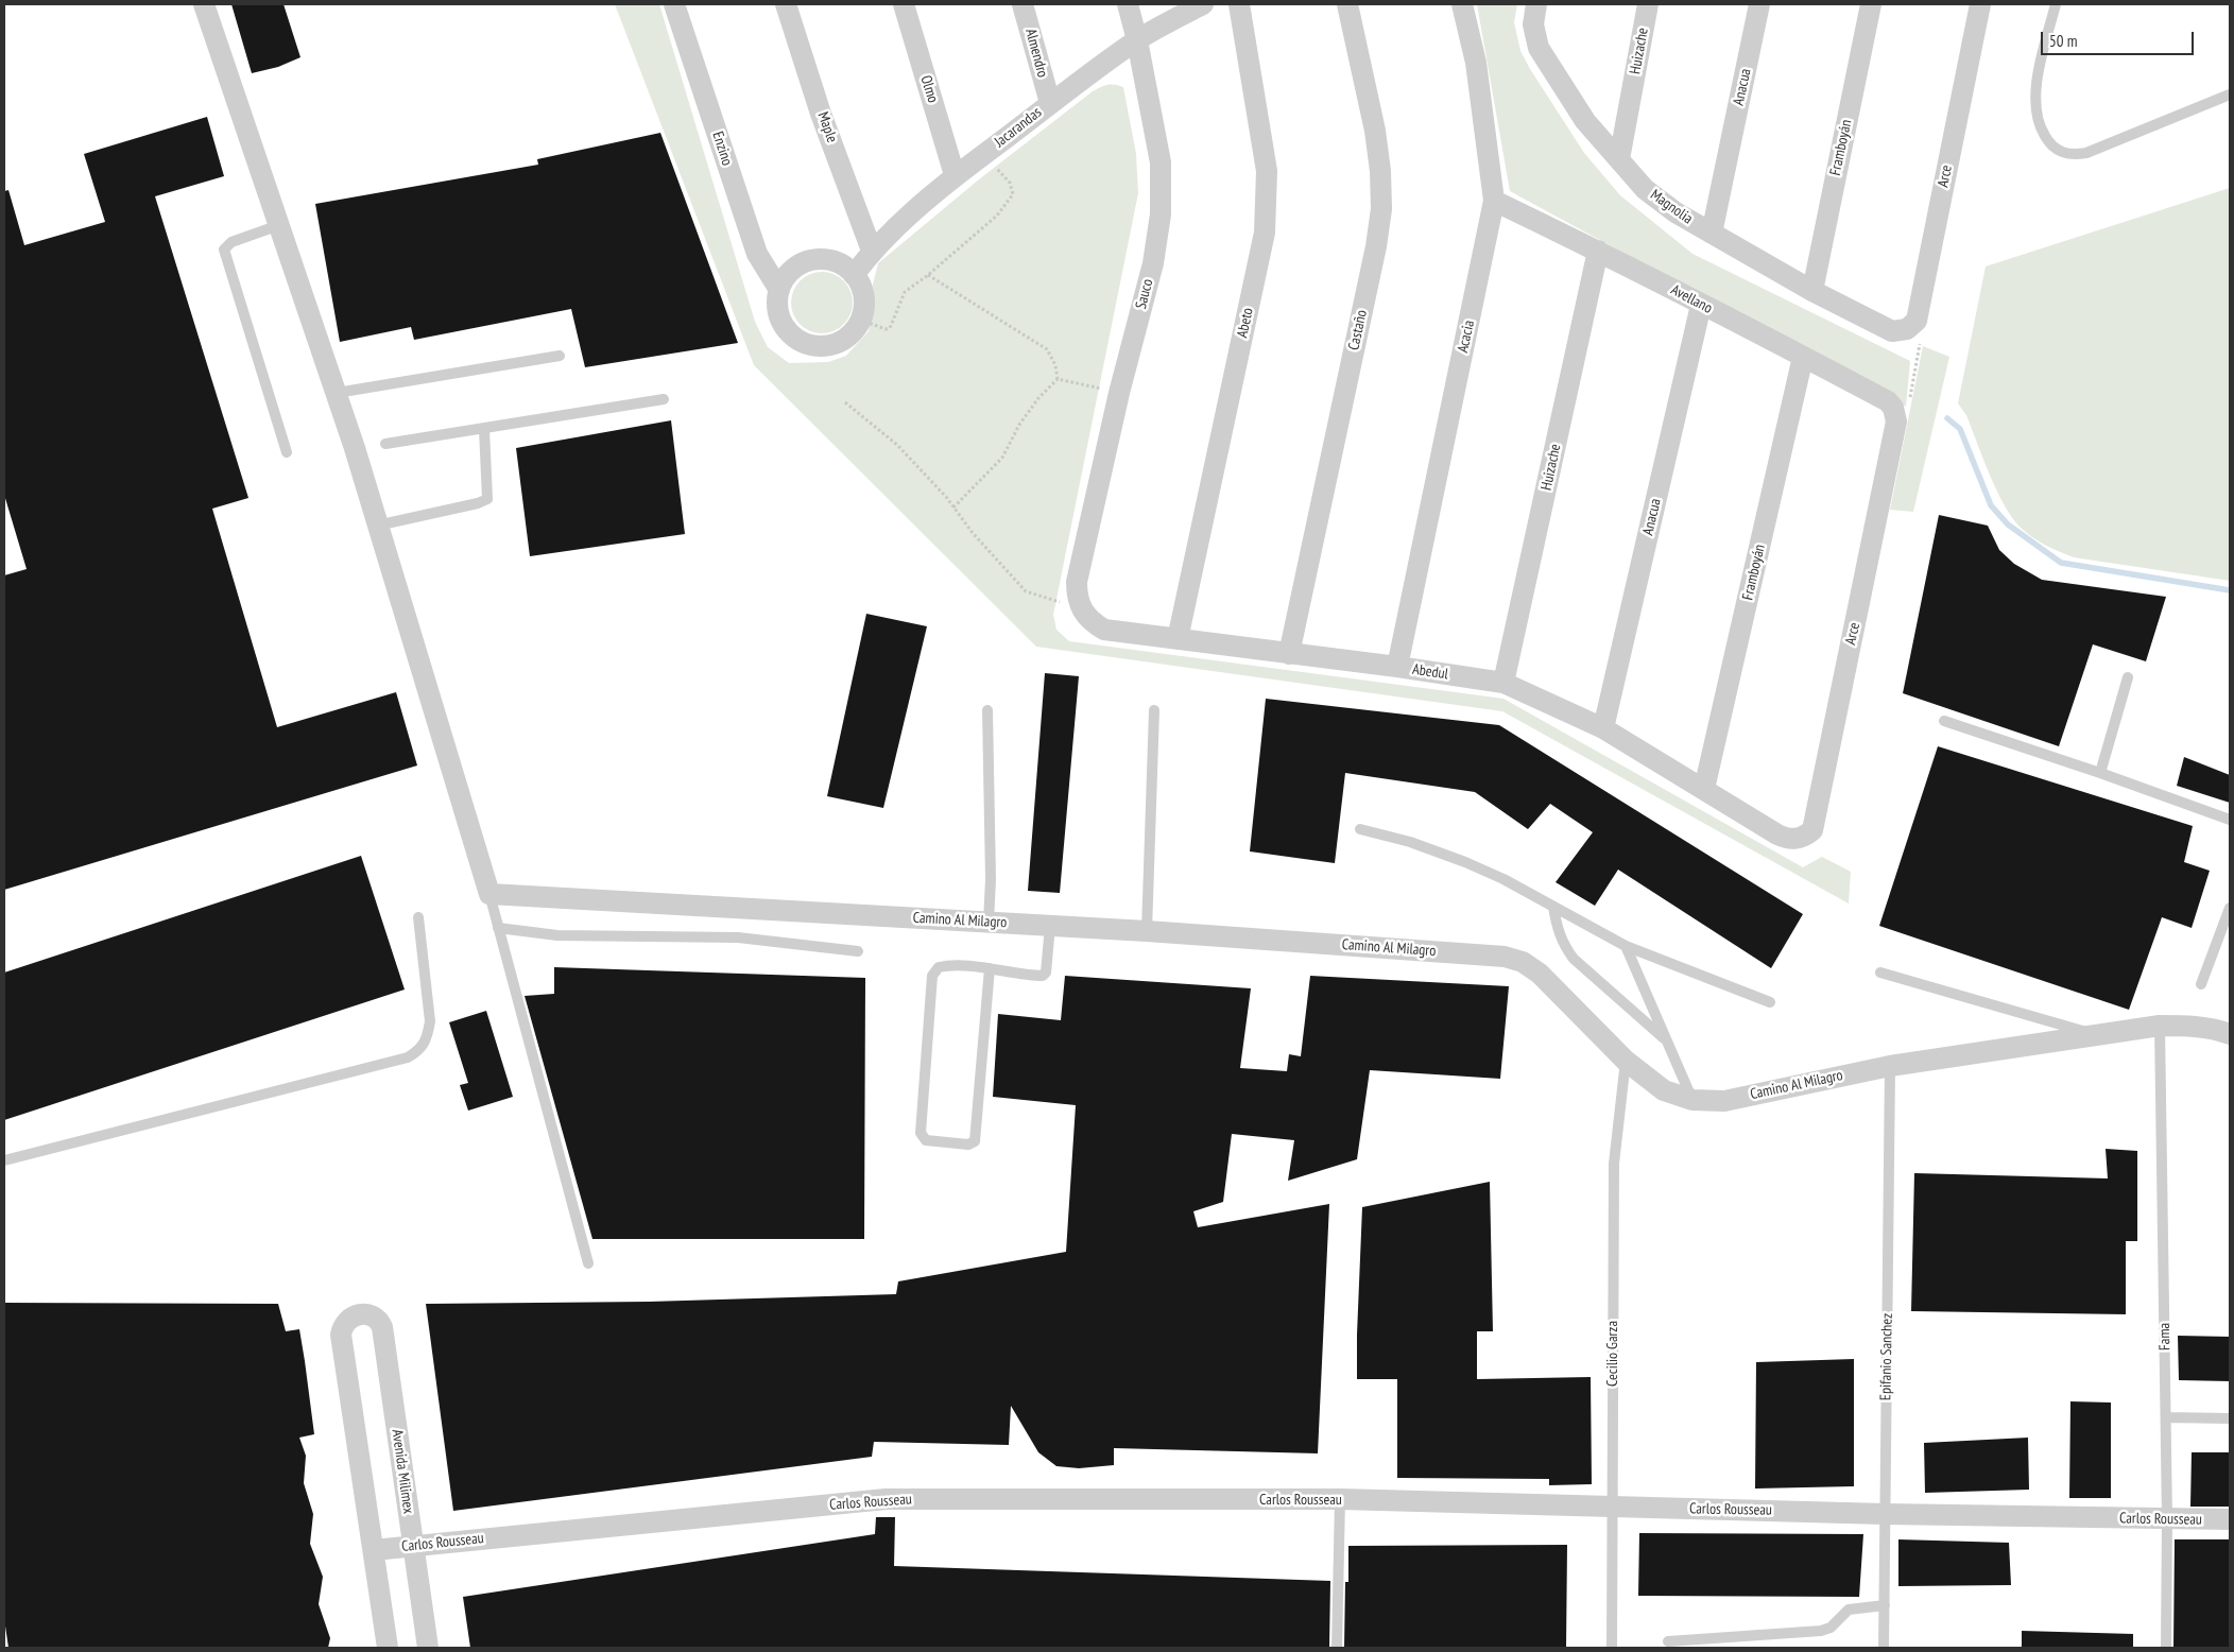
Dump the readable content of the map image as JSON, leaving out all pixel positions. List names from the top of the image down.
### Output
{
  "streets": {
    "street": [
      "Huizache",
      "Almendro",
      "Anacua",
      "Olmo",
      "Maple",
      "Jacarandas",
      "Framboyán",
      "Enzino",
      "Arce",
      "Magnolia",
      "Sauco",
      "Avellano",
      "Abeto",
      "Castaño",
      "Acacia",
      "Abedul",
      "Camino Al Milagro",
      "Avenida Milimex",
      "Carlos Rousseau"
    ],
    "lane": ["Fama", "Cecilio Garza", "Epifanio Sanchez"]
  },
  "crossings": [
    ["Huizache", "Magnolia"],
    ["Huizache", "Avellano"],
    ["Huizache", "Abedul"],
    ["Almendro", "Jacarandas"],
    ["Anacua", "Magnolia"],
    ["Anacua", "Avellano"],
    ["Anacua", "Abedul"],
    ["Olmo", "Jacarandas"],
    ["Maple", "Jacarandas"],
    ["Jacarandas", "Enzino"],
    ["Jacarandas", "Sauco"],
    ["Framboyán", "Magnolia"],
    ["Framboyán", "Avellano"],
    ["Framboyán", "Abedul"],
    ["Arce", "Magnolia"],
    ["Arce", "Avellano"],
    ["Arce", "Abedul"],
    ["Sauco", "Abedul"],
    ["Avellano", "Acacia"],
    ["Abeto", "Abedul"],
    ["Castaño", "Abedul"],
    ["Acacia", "Abedul"],
    ["Camino Al Milagro", "Fama"],
    ["Camino Al Milagro", "Cecilio Garza"],
    ["Camino Al Milagro", "Epifanio Sanchez"],
    ["Fama", "Carlos Rousseau"],
    ["Cecilio Garza", "Carlos Rousseau"],
    ["Epifanio Sanchez", "Carlos Rousseau"],
    ["Avenida Milimex", "Carlos Rousseau"]
  ],
  "scale_bar": "50 m"
}
